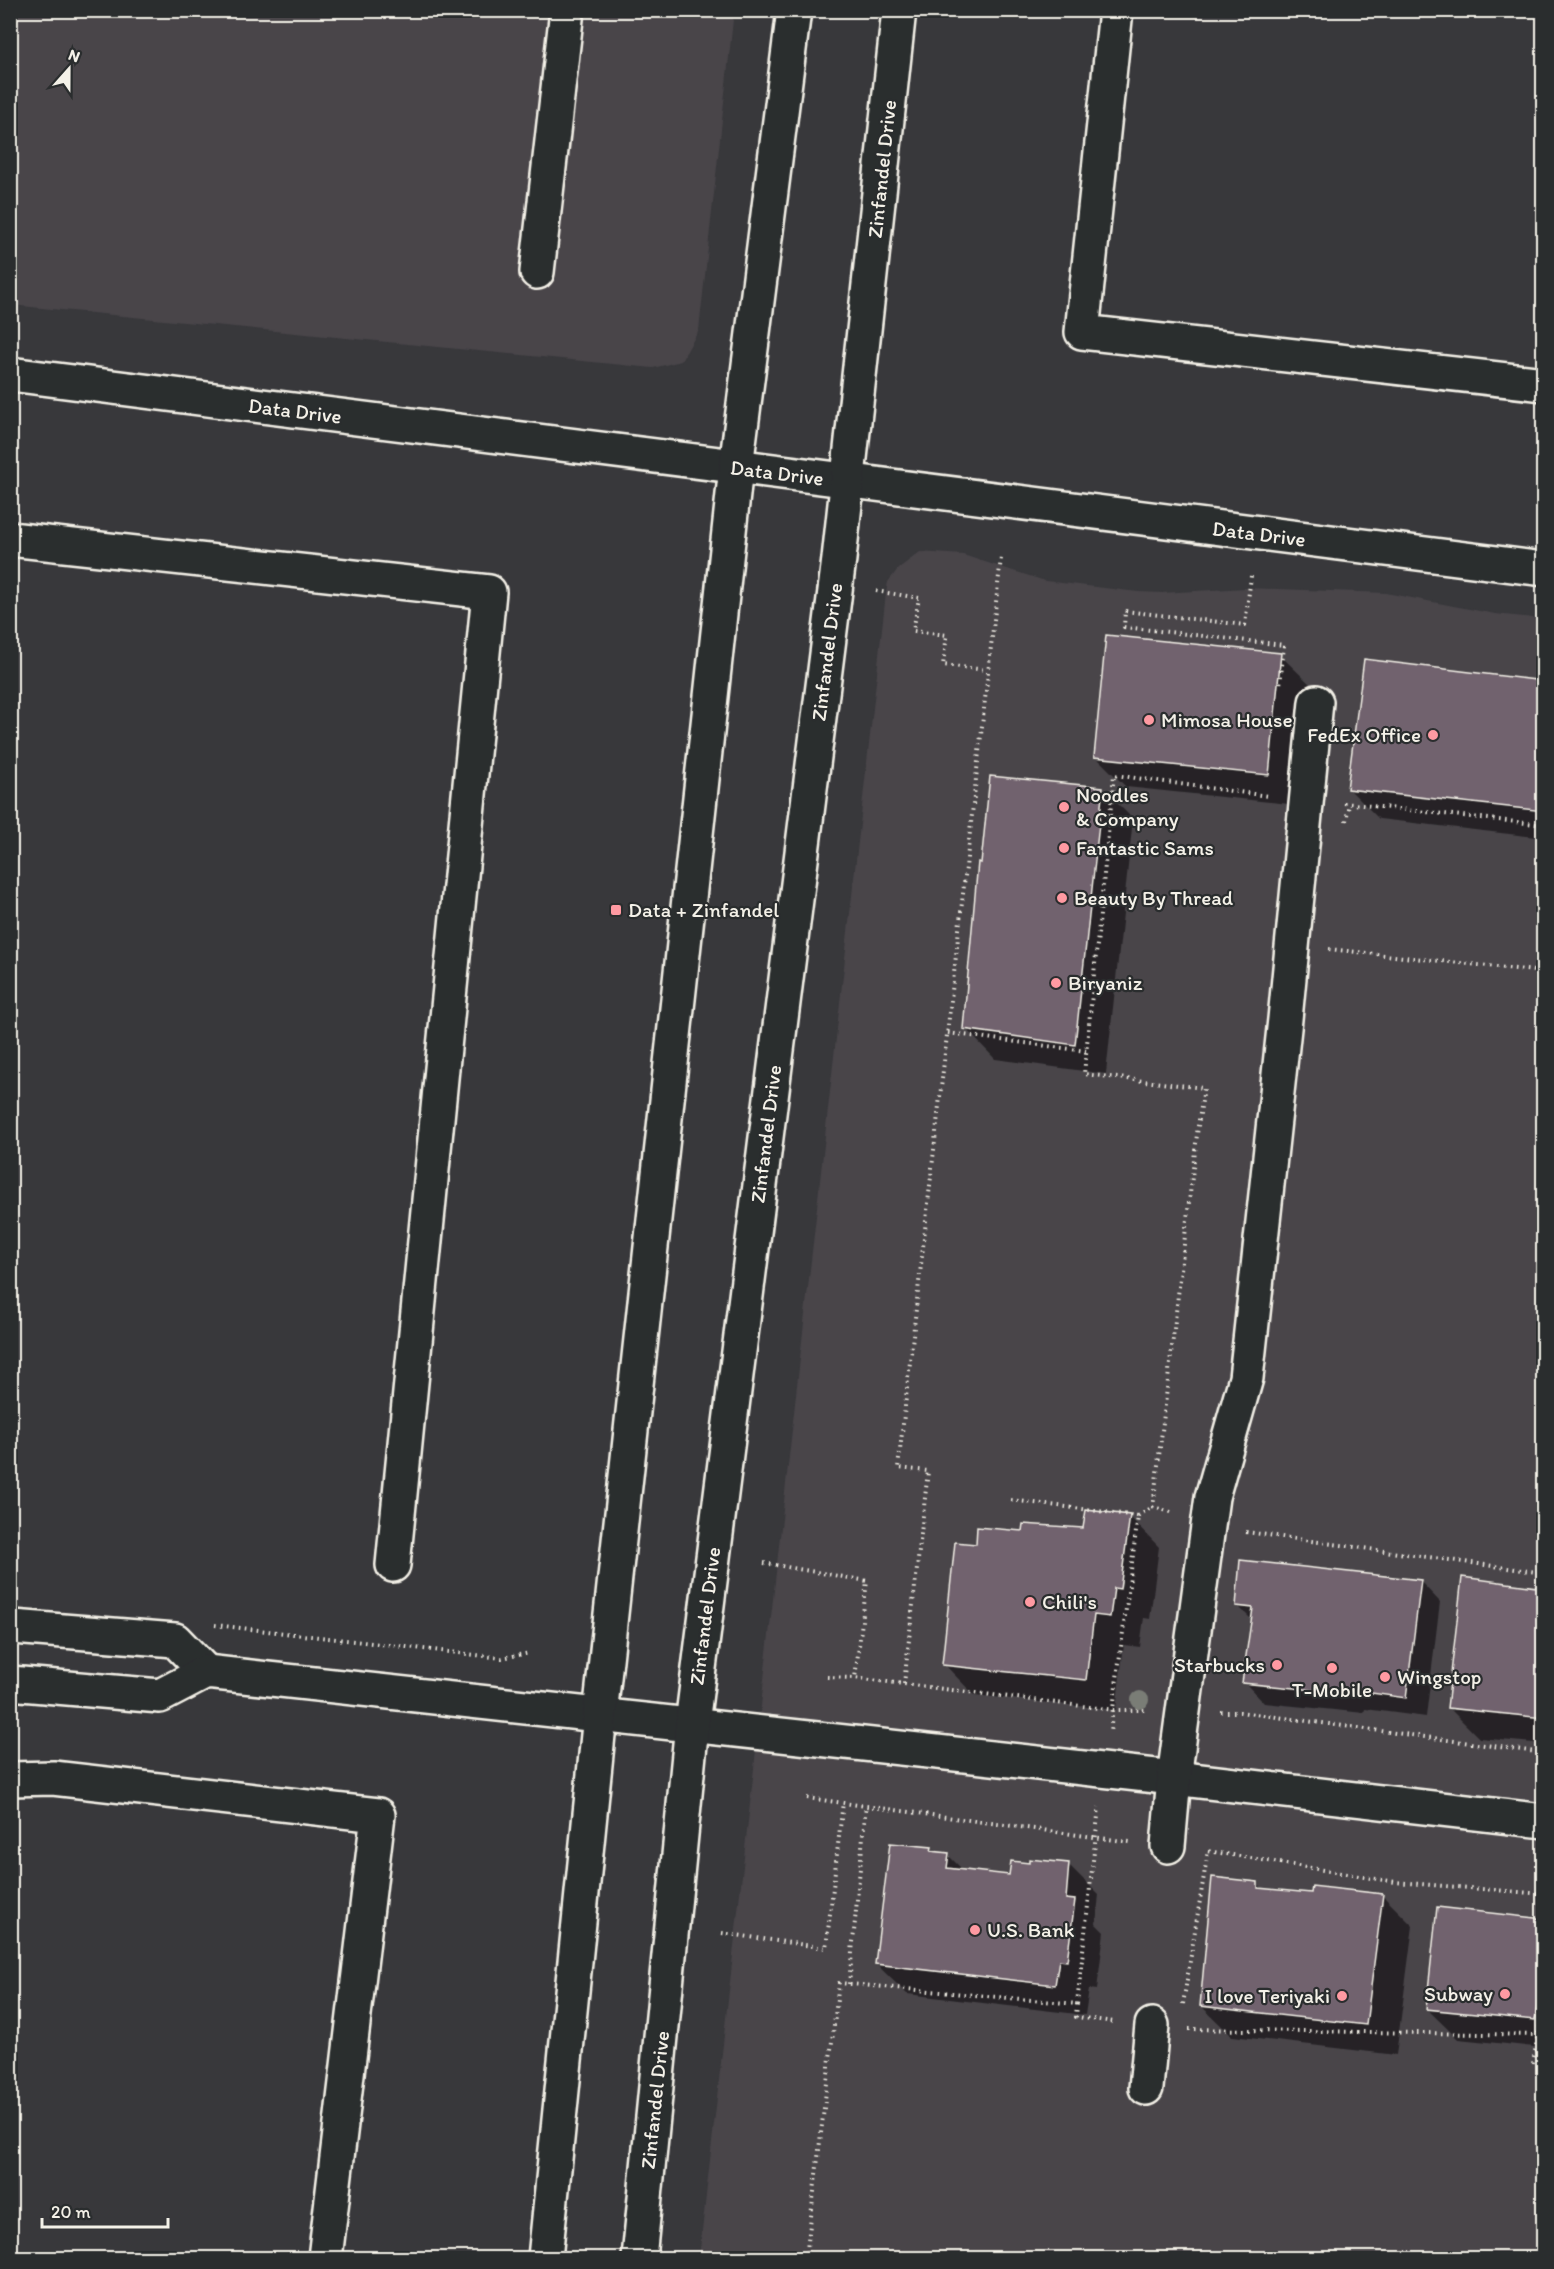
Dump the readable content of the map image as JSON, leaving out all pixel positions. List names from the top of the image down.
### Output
{
  "streets": {
    "main road": ["Zinfandel Drive", "Data Drive"]
  },
  "crossings": [
    ["Zinfandel Drive", "Data Drive"]
  ],
  "places": {
    "other": [
      "Mimosa House",
      "FedEx Office",
      "Noodles & Company",
      "Fantastic Sams",
      "Beauty By Thread",
      "Biryaniz",
      "Chili's",
      "Starbucks",
      "T-Mobile",
      "Wingstop",
      "U.S. Bank",
      "Subway",
      "I love Teriyaki"
    ],
    "transit": ["Data + Zinfandel"]
  },
  "scale_bar": "20 m",
  "north": "top"
}
